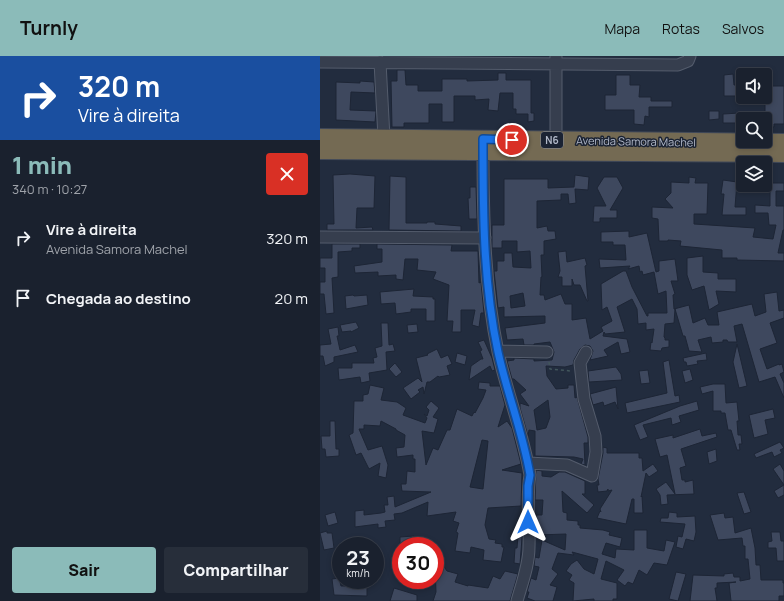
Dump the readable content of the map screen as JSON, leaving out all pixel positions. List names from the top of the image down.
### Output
{
  "streets": {
    "highway": ["N6", "Avenida Samora Machel"]
  },
  "page": {
    "header": "Turnly",
    "nav": ["Mapa", "Rotas", "Salvos"],
    "turn": ["320 m", "Vire à direita"],
    "heading": ["1 min", "340 m · 10:27"],
    "list": [
      {
        "name": "Vire à direita",
        "note": "Avenida Samora Machel",
        "value": "320 m"
      },
      {
        "name": "Chegada ao destino",
        "value": "20 m"
      }
    ],
    "speed": "23 km/h",
    "limit": "30",
    "buttons": ["Sair", "Compartilhar"]
  }
}
